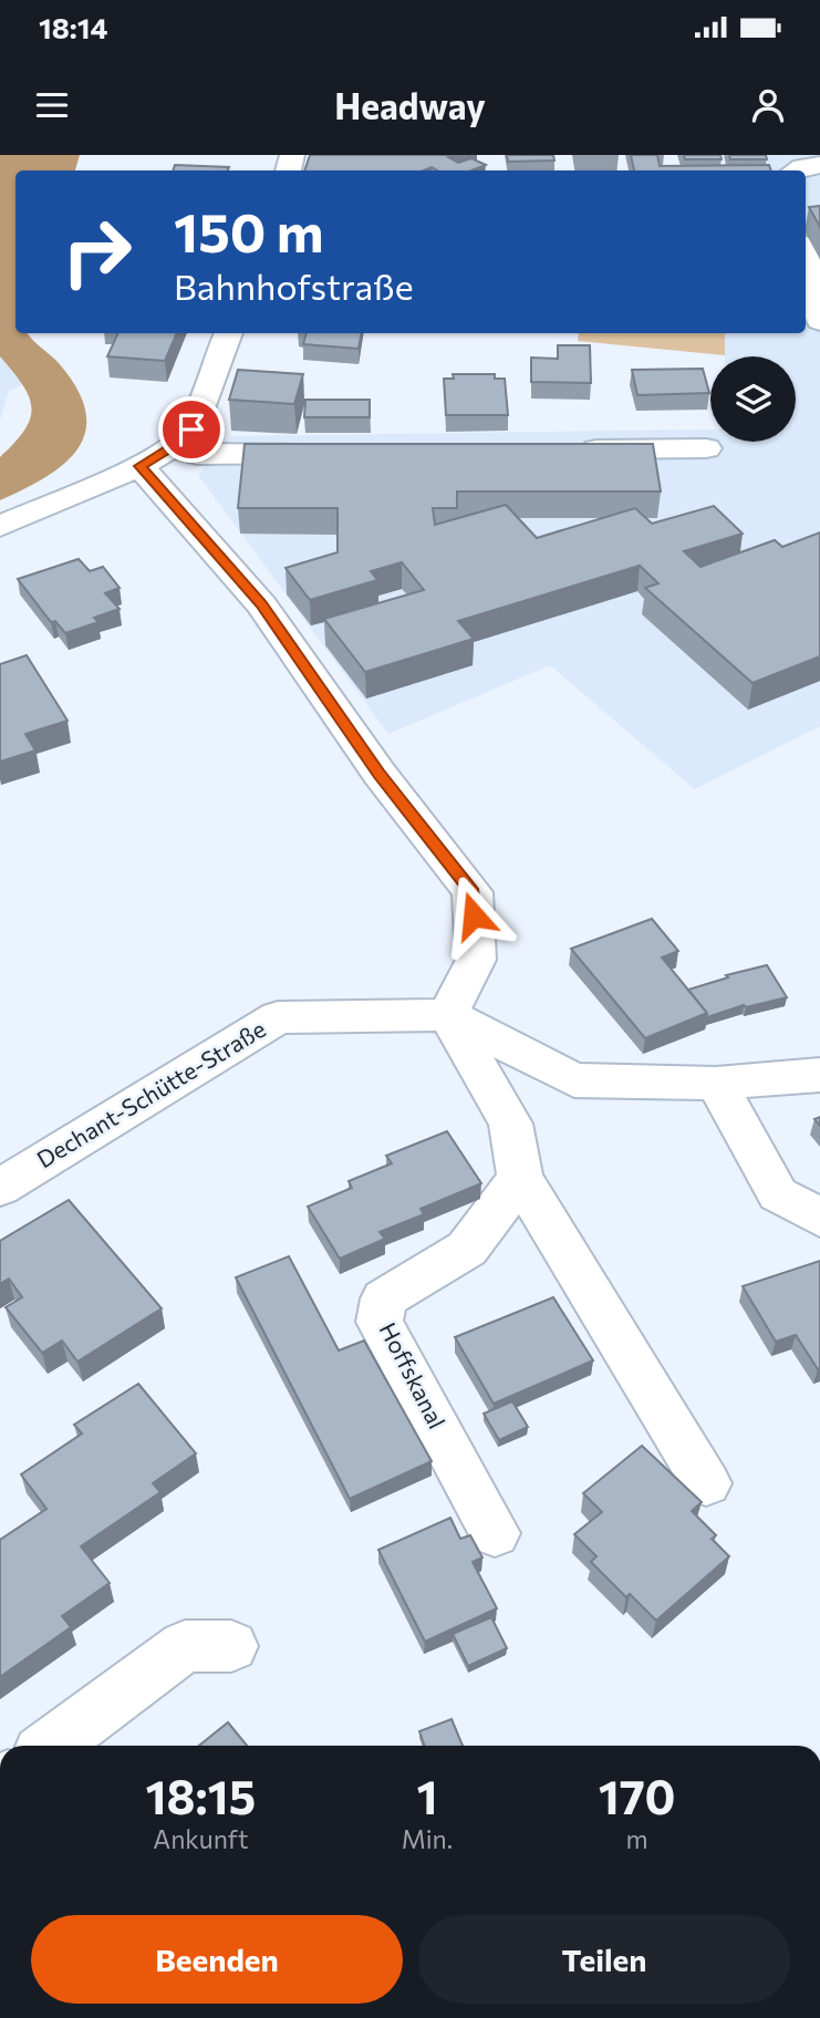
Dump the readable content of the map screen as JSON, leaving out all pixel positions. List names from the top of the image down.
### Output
{
  "streets": {
    "street": ["Dechant-Schütte-Straße", "Hoffskanal"]
  },
  "page": {
    "status": "18:14",
    "header": "Headway",
    "turn": ["150 m", "Bahnhofstraße"],
    "eta": [
      "18:15",
      "Ankunft",
      "1",
      "Min.",
      "170",
      "m"
    ],
    "buttons": ["Beenden", "Teilen"]
  }
}
